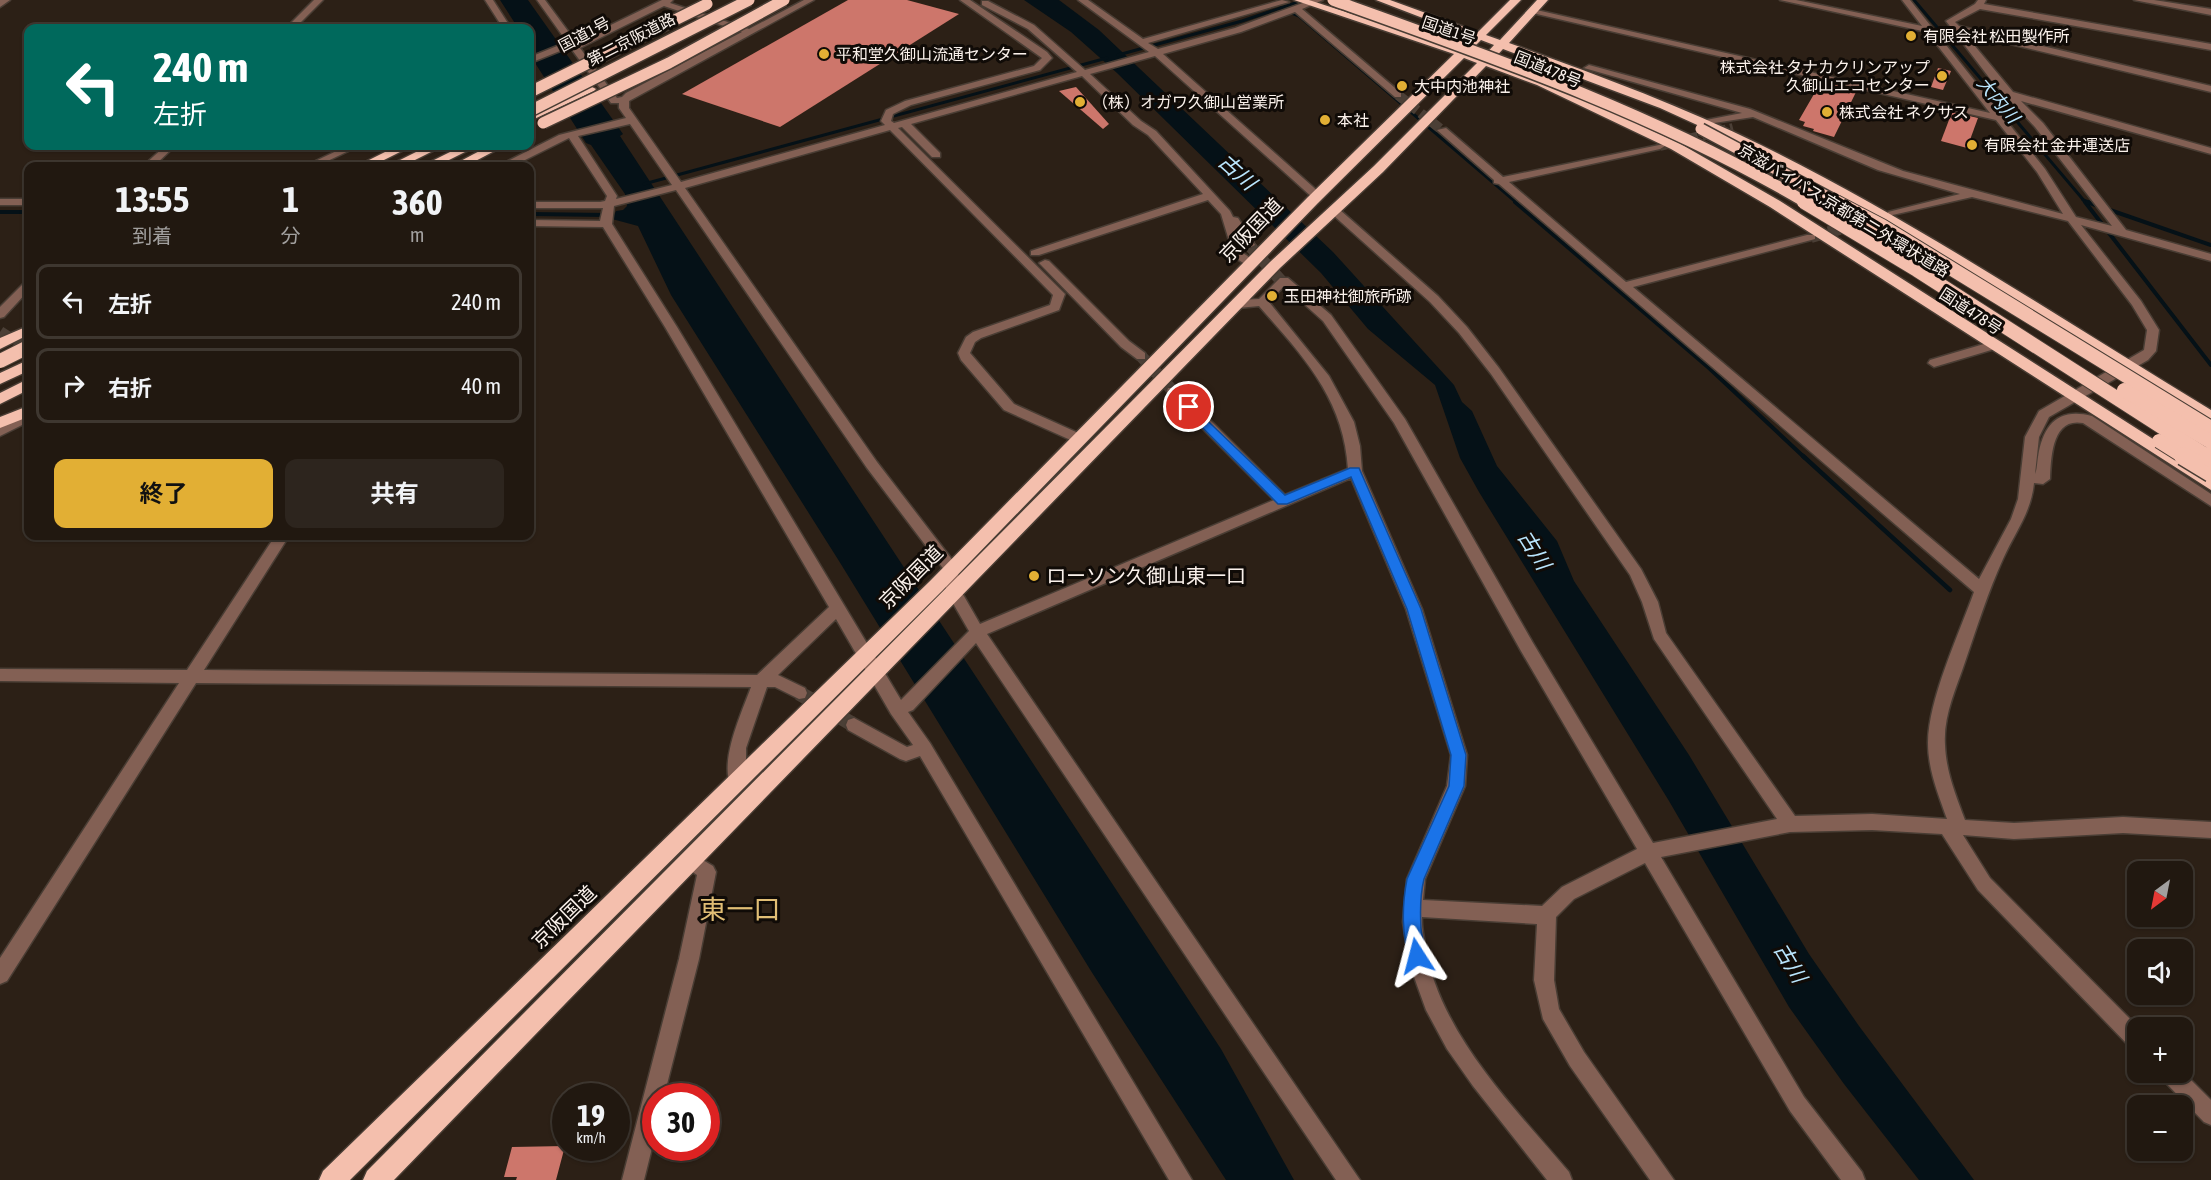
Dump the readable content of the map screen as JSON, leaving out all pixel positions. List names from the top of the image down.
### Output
{
  "streets": {
    "highway": [
      "国道1号",
      "第二京阪道路",
      "国道478号",
      "京滋バイパス;京都第二外環状道路",
      "京阪国道"
    ]
  },
  "crossings": [
    ["国道1号", "国道478号"],
    ["国道1号", "京滋バイパス;京都第二外環状道路"],
    ["国道1号", "京阪国道"],
    ["国道478号", "京阪国道"],
    ["京滋バイパス;京都第二外環状道路", "京阪国道"]
  ],
  "districts": ["東一口"],
  "water": ["大内川", "古川"],
  "places": [
    "有限会社 松田製作所",
    "平和堂久御山流通センター",
    "株式会社 タナカクリンアップ 久御山エコセンター",
    "大中内池神社",
    "（株）オガワ久御山営業所",
    "株式会社 ネクサス",
    "本社",
    "有限会社 金井運送店",
    "玉田神社御旅所跡",
    "ローソン久御山東一口"
  ],
  "north": "bottom left",
  "page": {
    "turn": ["240 m", "左折"],
    "eta": [
      "13:55",
      "到着",
      "1",
      "分",
      "360",
      "m"
    ],
    "list": [
      {
        "name": "左折",
        "value": "240 m"
      },
      {
        "name": "右折",
        "value": "40 m"
      }
    ],
    "buttons": ["終了", "共有"],
    "map_buttons": ["+", "−"],
    "speed": "19 km/h",
    "limit": "30"
  }
}
